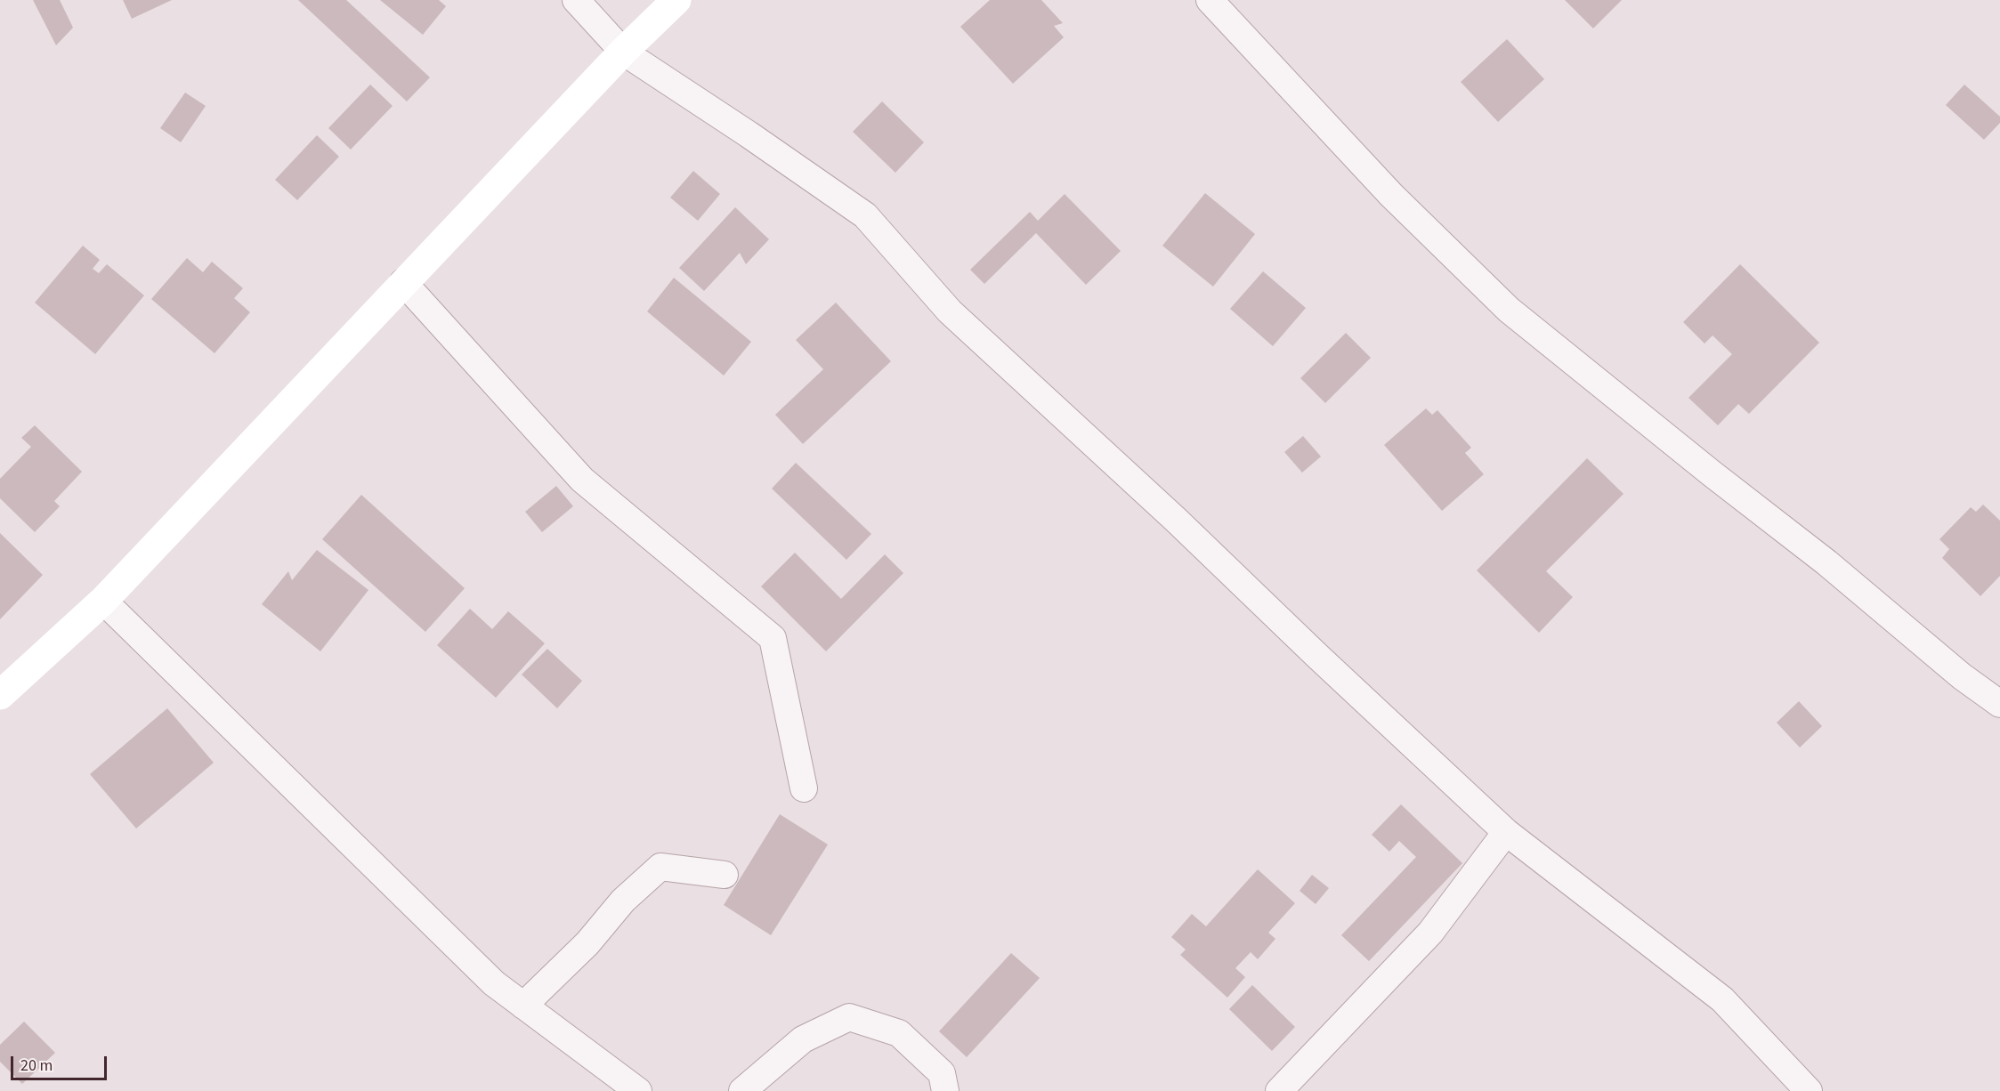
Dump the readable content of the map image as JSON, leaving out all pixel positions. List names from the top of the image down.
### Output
{
  "scale_bar": "20 m"
}
